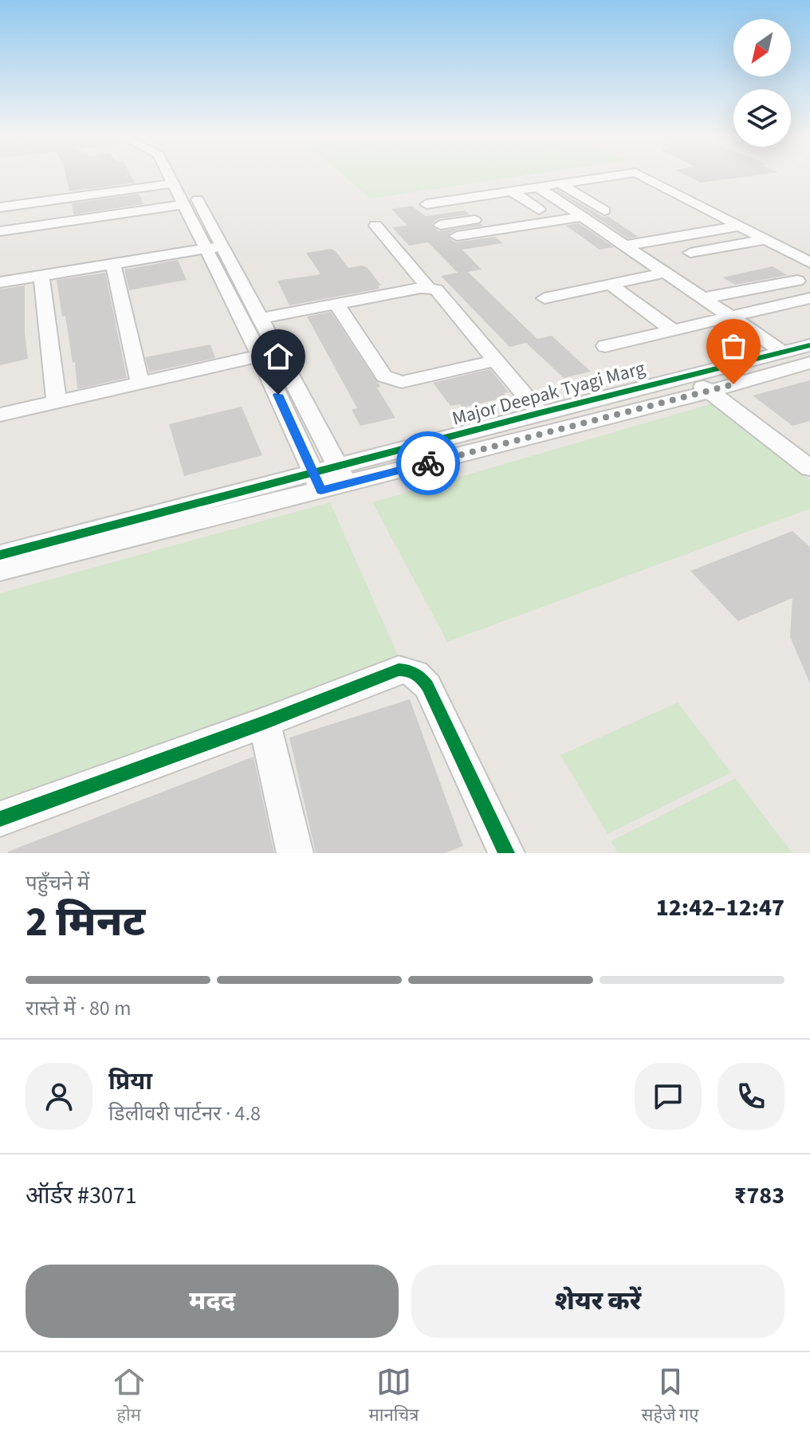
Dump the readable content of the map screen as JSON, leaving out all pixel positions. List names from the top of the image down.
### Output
{
  "streets": {
    "street": ["Major Deepak Tyagi Marg"]
  },
  "north": "bottom left",
  "page": {
    "heading": ["2 मिनट", "पहुँचने में", "12:42–12:47"],
    "panel": [
      "प्रिया",
      "डिलीवरी पार्टनर · 4.8",
      "ऑर्डर #3071",
      "₹783"
    ],
    "bar": "रास्ते में · 80 m",
    "buttons": ["मदद", "शेयर करें"],
    "tabs": ["होम", "मानचित्र", "सहेजे गए"]
  }
}
